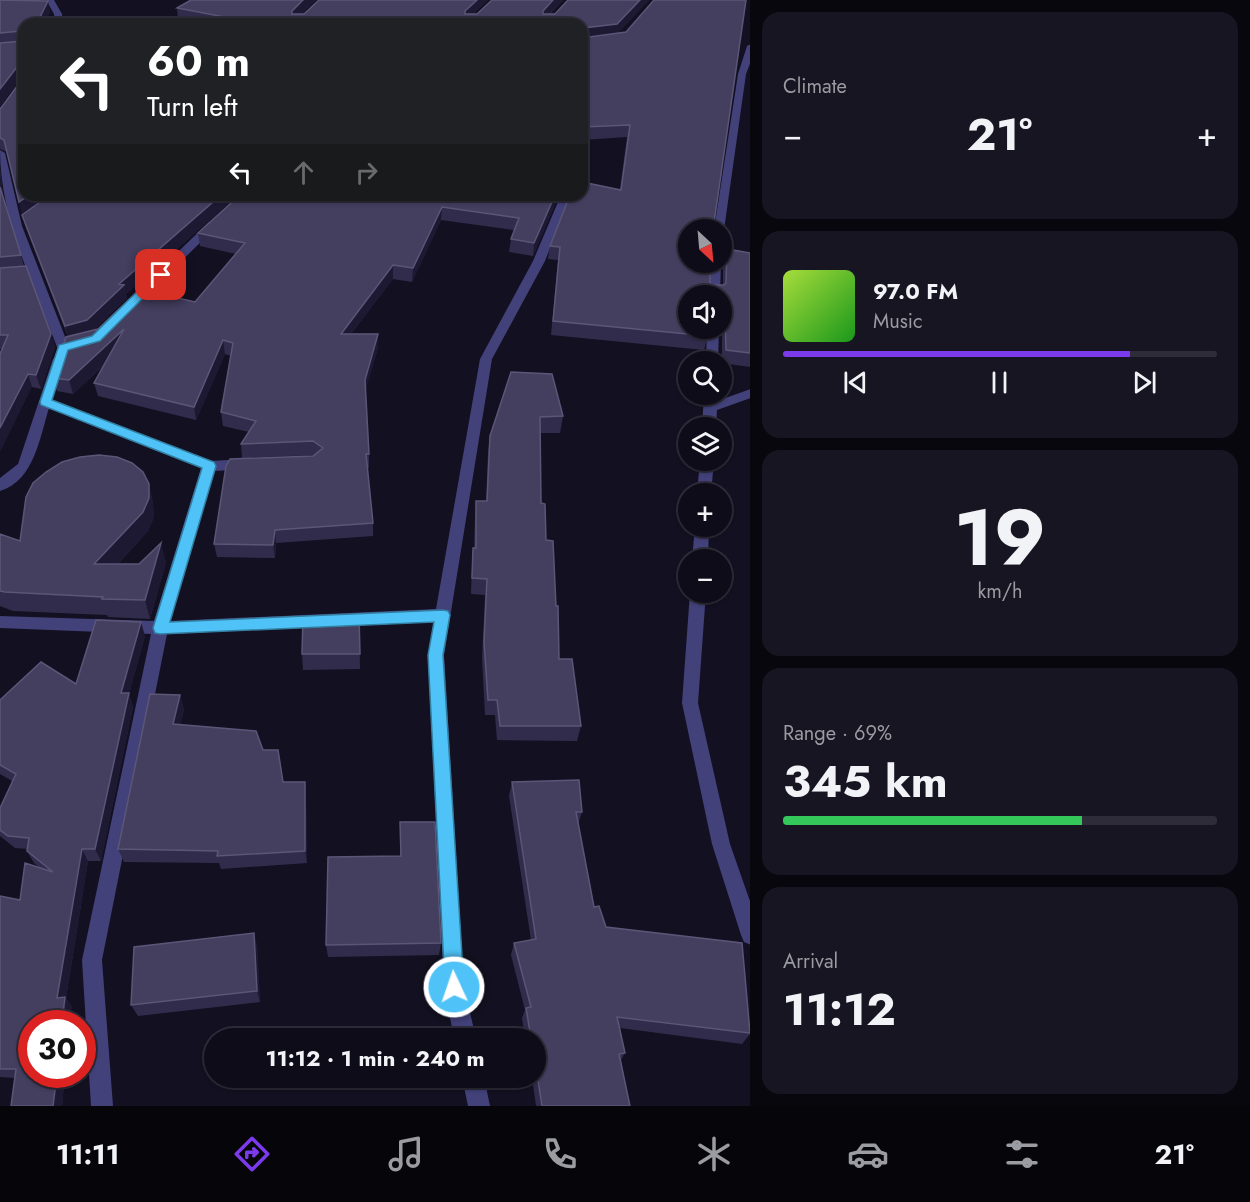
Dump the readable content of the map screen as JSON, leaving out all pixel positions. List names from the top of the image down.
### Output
{
  "north": "bottom right",
  "page": {
    "tile": [
      "Climate",
      ["19", "km/h"],
      ["Range · 69%", "345 km"],
      ["Arrival", "11:12"]
    ],
    "turn": ["60 m", "Turn left"],
    "heat": ["−", "21°", "+"],
    "map_buttons": ["+", "−"],
    "song": ["97.0 FM", "Music"],
    "limit": "30",
    "trip": "11:12 · 1 min · 240 m",
    "tabs": ["11:11", "21°"]
  }
}
